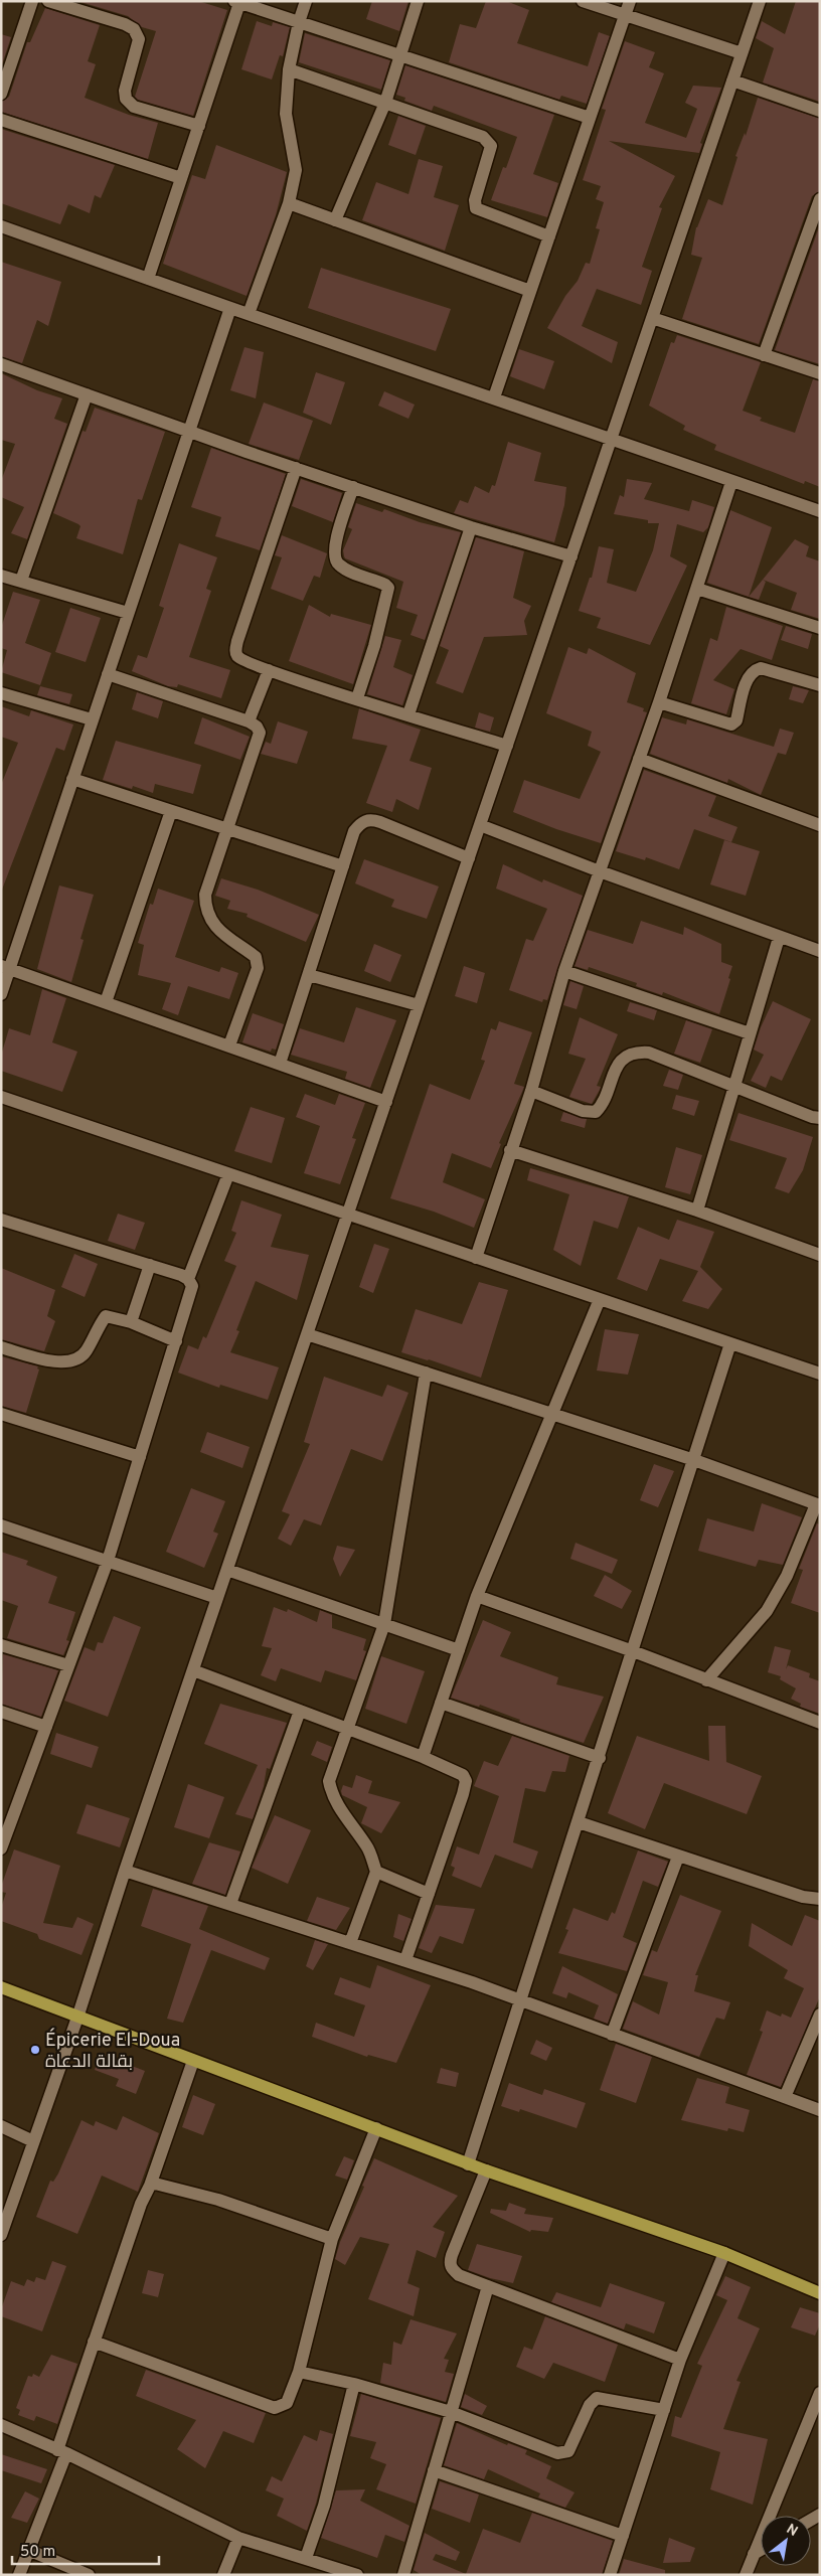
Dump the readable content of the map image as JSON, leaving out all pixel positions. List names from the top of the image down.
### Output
{
  "places": ["Épicerie El-Doua بقالة الدعاة"],
  "scale_bar": "50 m",
  "north": "top right"
}
